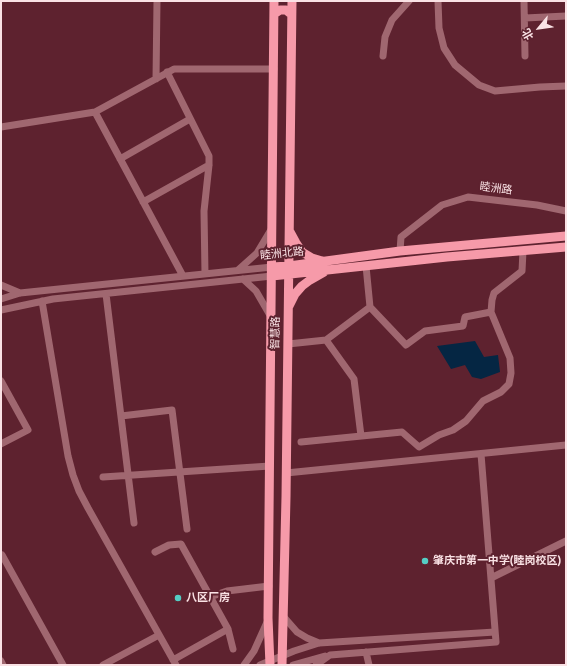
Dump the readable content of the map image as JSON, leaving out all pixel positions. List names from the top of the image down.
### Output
{
  "streets": {
    "main road": ["睦洲北路", "智慧路"],
    "street": ["睦洲路"]
  },
  "crossings": [
    ["睦洲路", "睦洲北路"],
    ["睦洲北路", "智慧路"]
  ],
  "places": ["肇庆市第一中学(睦岗校区)", "八区厂房"],
  "north": "bottom left"
}
